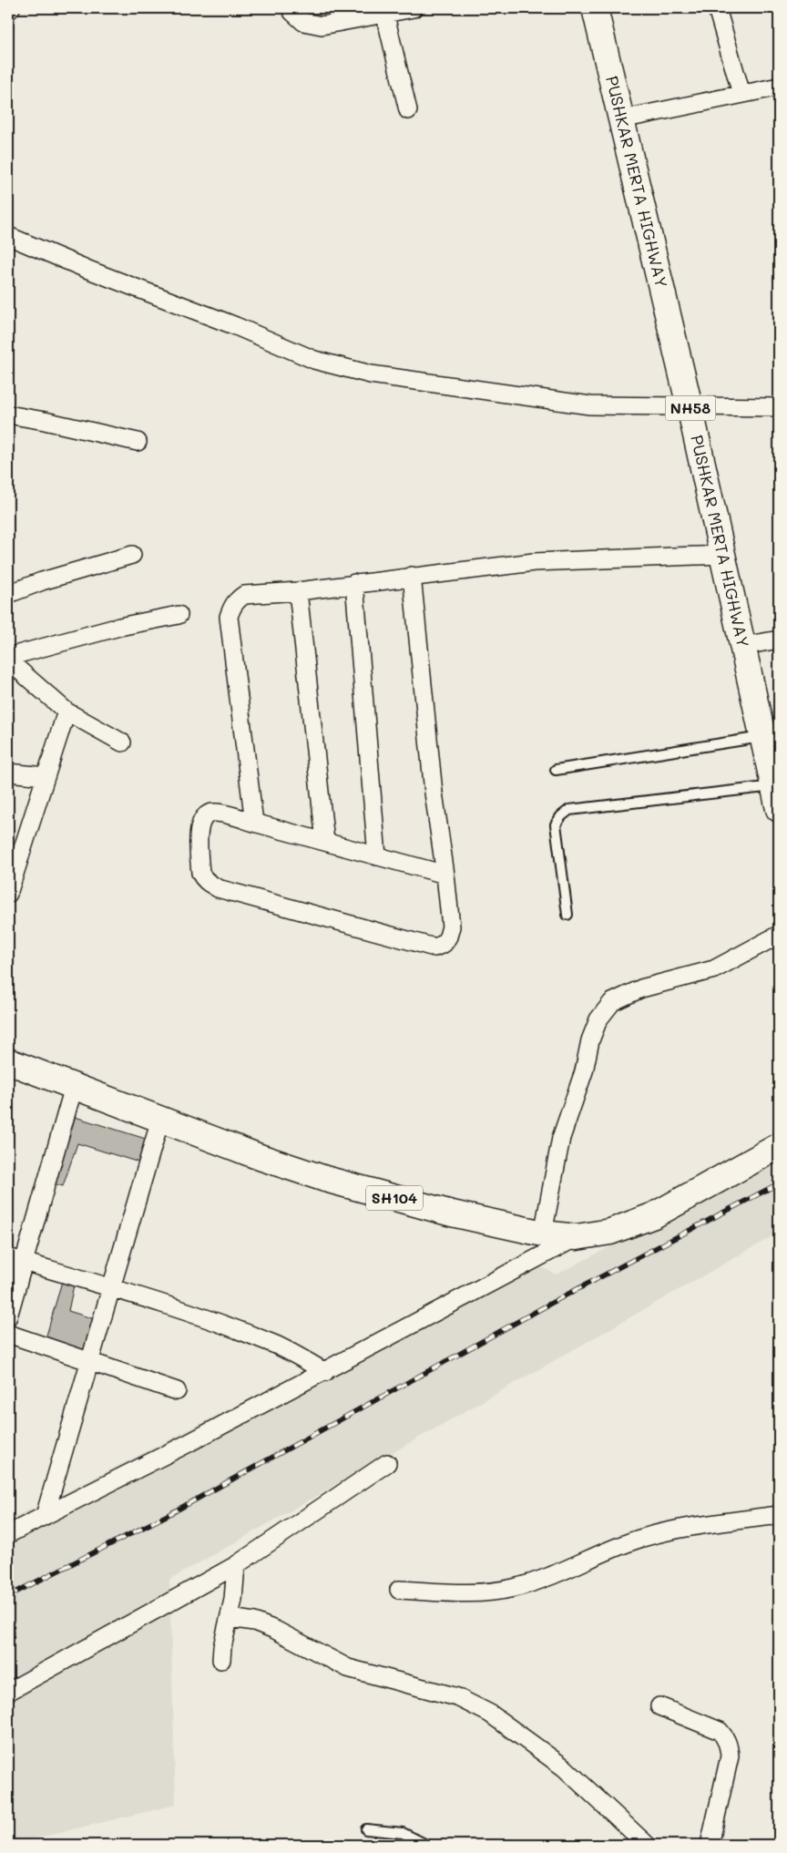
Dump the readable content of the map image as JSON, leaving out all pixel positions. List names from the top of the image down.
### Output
{
  "streets": {
    "main road": ["PUSHKAR MERTA HIGHWAY", "NH58", "SH104"]
  }
}
